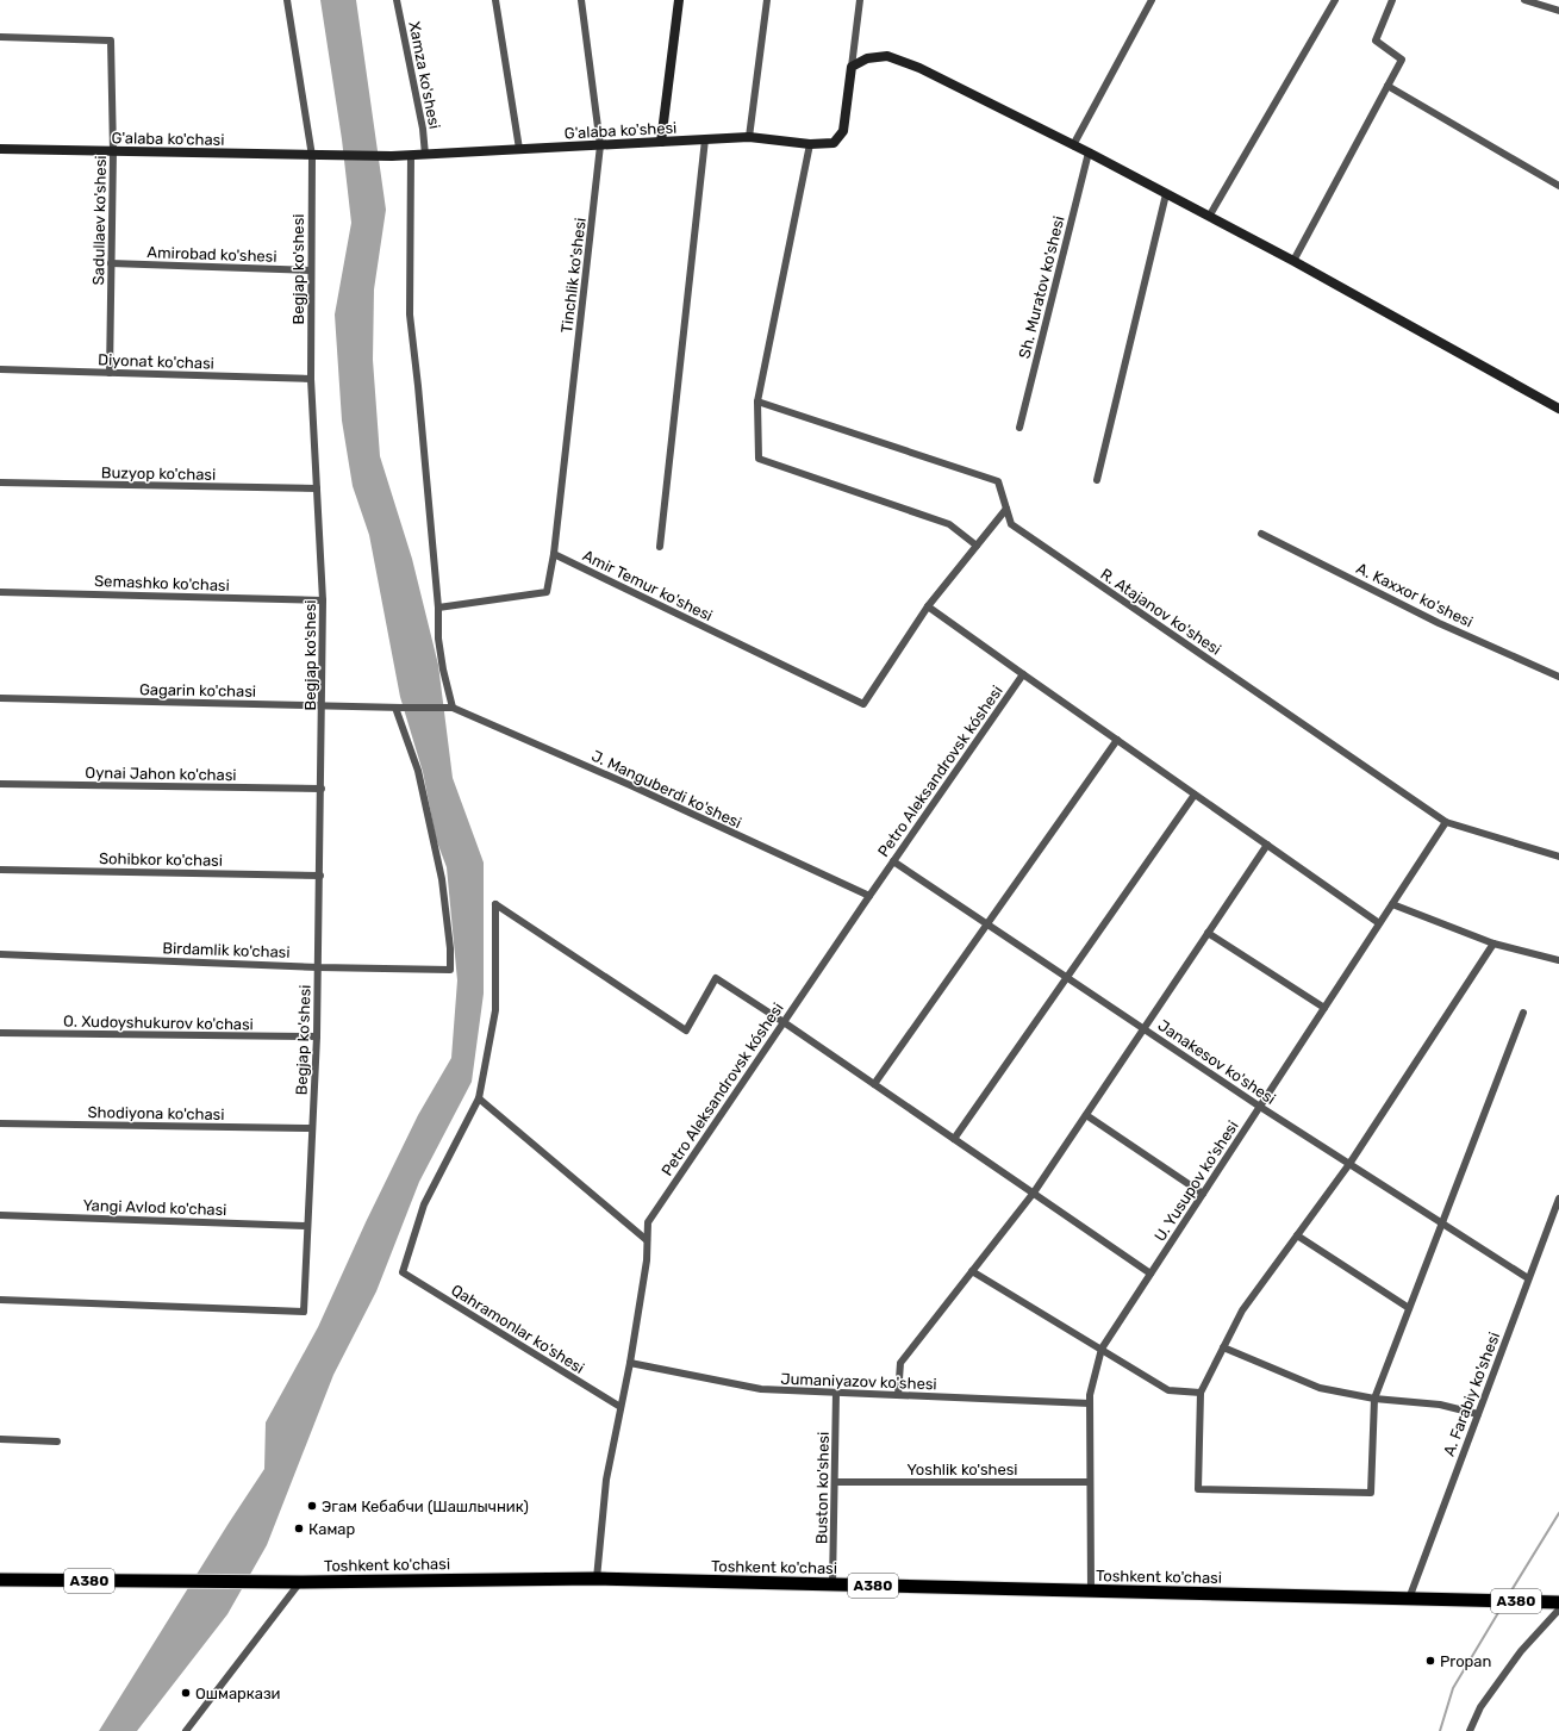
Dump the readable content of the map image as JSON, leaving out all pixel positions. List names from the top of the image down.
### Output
{
  "streets": {
    "highway": ["Toshkent ko'chasi", "A380"],
    "street": [
      "Xamza ko'shesi",
      "G'alaba ko'shesi",
      "G'alaba ko'chasi",
      "Sadullaev ko'shesi",
      "Amirobad ko'shesi",
      "Begjap ko'shesi",
      "Tinchlik ko'shesi",
      "Sh. Muratov ko'shesi",
      "Diyonat ko'chasi",
      "Buzyop ko'chasi",
      "Semashko ko'chasi",
      "Amir Temur ko'shesi",
      "A. Kaxxor ko'shesi",
      "R. Atajanov ko'shesi",
      "Gagarin ko'chasi",
      "Petro Aleksandrovsk kóshesi",
      "Oynai Jahon ko'chasi",
      "J. Manguberdi ko'shesi",
      "Sohibkor ko'chasi",
      "Birdamlik ko'chasi",
      "O. Xudoyshukurov ko'chasi",
      "Janakesov ko'shesi",
      "Shodiyona ko'chasi",
      "U. Yusupov ko'shesi",
      "Yangi Avlod ko'chasi",
      "Qahramonlar ko'shesi",
      "Jumaniyazov ko'shesi",
      "A. Farabiy ko'shesi",
      "Yoshlik ko'shesi",
      "Buston ko'shesi"
    ]
  },
  "crossings": [
    ["Xamza ko'shesi", "G'alaba ko'shesi"],
    ["G'alaba ko'shesi", "G'alaba ko'chasi"],
    ["G'alaba ko'shesi", "Tinchlik ko'shesi"],
    ["G'alaba ko'chasi", "Sadullaev ko'shesi"],
    ["G'alaba ko'chasi", "Begjap ko'shesi"],
    ["Sadullaev ko'shesi", "Amirobad ko'shesi"],
    ["Sadullaev ko'shesi", "Diyonat ko'chasi"],
    ["Amirobad ko'shesi", "Begjap ko'shesi"],
    ["Begjap ko'shesi", "Diyonat ko'chasi"],
    ["Begjap ko'shesi", "Buzyop ko'chasi"],
    ["Begjap ko'shesi", "Semashko ko'chasi"],
    ["Begjap ko'shesi", "Gagarin ko'chasi"],
    ["Begjap ko'shesi", "Oynai Jahon ko'chasi"],
    ["Begjap ko'shesi", "Sohibkor ko'chasi"],
    ["Begjap ko'shesi", "Birdamlik ko'chasi"],
    ["Begjap ko'shesi", "O. Xudoyshukurov ko'chasi"],
    ["Begjap ko'shesi", "Shodiyona ko'chasi"],
    ["Begjap ko'shesi", "Yangi Avlod ko'chasi"],
    ["Tinchlik ko'shesi", "Amir Temur ko'shesi"],
    ["R. Atajanov ko'shesi", "U. Yusupov ko'shesi"],
    ["Gagarin ko'chasi", "J. Manguberdi ko'shesi"],
    ["Gagarin ko'chasi", "Birdamlik ko'chasi"],
    ["Petro Aleksandrovsk kóshesi", "J. Manguberdi ko'shesi"],
    ["Petro Aleksandrovsk kóshesi", "Janakesov ko'shesi"],
    ["Petro Aleksandrovsk kóshesi", "Qahramonlar ko'shesi"],
    ["Petro Aleksandrovsk kóshesi", "Jumaniyazov ko'shesi"],
    ["Petro Aleksandrovsk kóshesi", "Toshkent ko'chasi"],
    ["Janakesov ko'shesi", "U. Yusupov ko'shesi"],
    ["Janakesov ko'shesi", "A. Farabiy ko'shesi"],
    ["U. Yusupov ko'shesi", "Jumaniyazov ko'shesi"],
    ["U. Yusupov ko'shesi", "Yoshlik ko'shesi"],
    ["U. Yusupov ko'shesi", "Toshkent ko'chasi"],
    ["Jumaniyazov ko'shesi", "Buston ko'shesi"],
    ["A. Farabiy ko'shesi", "Toshkent ko'chasi"],
    ["Yoshlik ko'shesi", "Buston ko'shesi"],
    ["Buston ko'shesi", "Toshkent ko'chasi"]
  ],
  "places": [
    "Эгам Кебабчи (Шашлычник)",
    "Камар",
    "Propan",
    "Ошмаркази"
  ]
}
